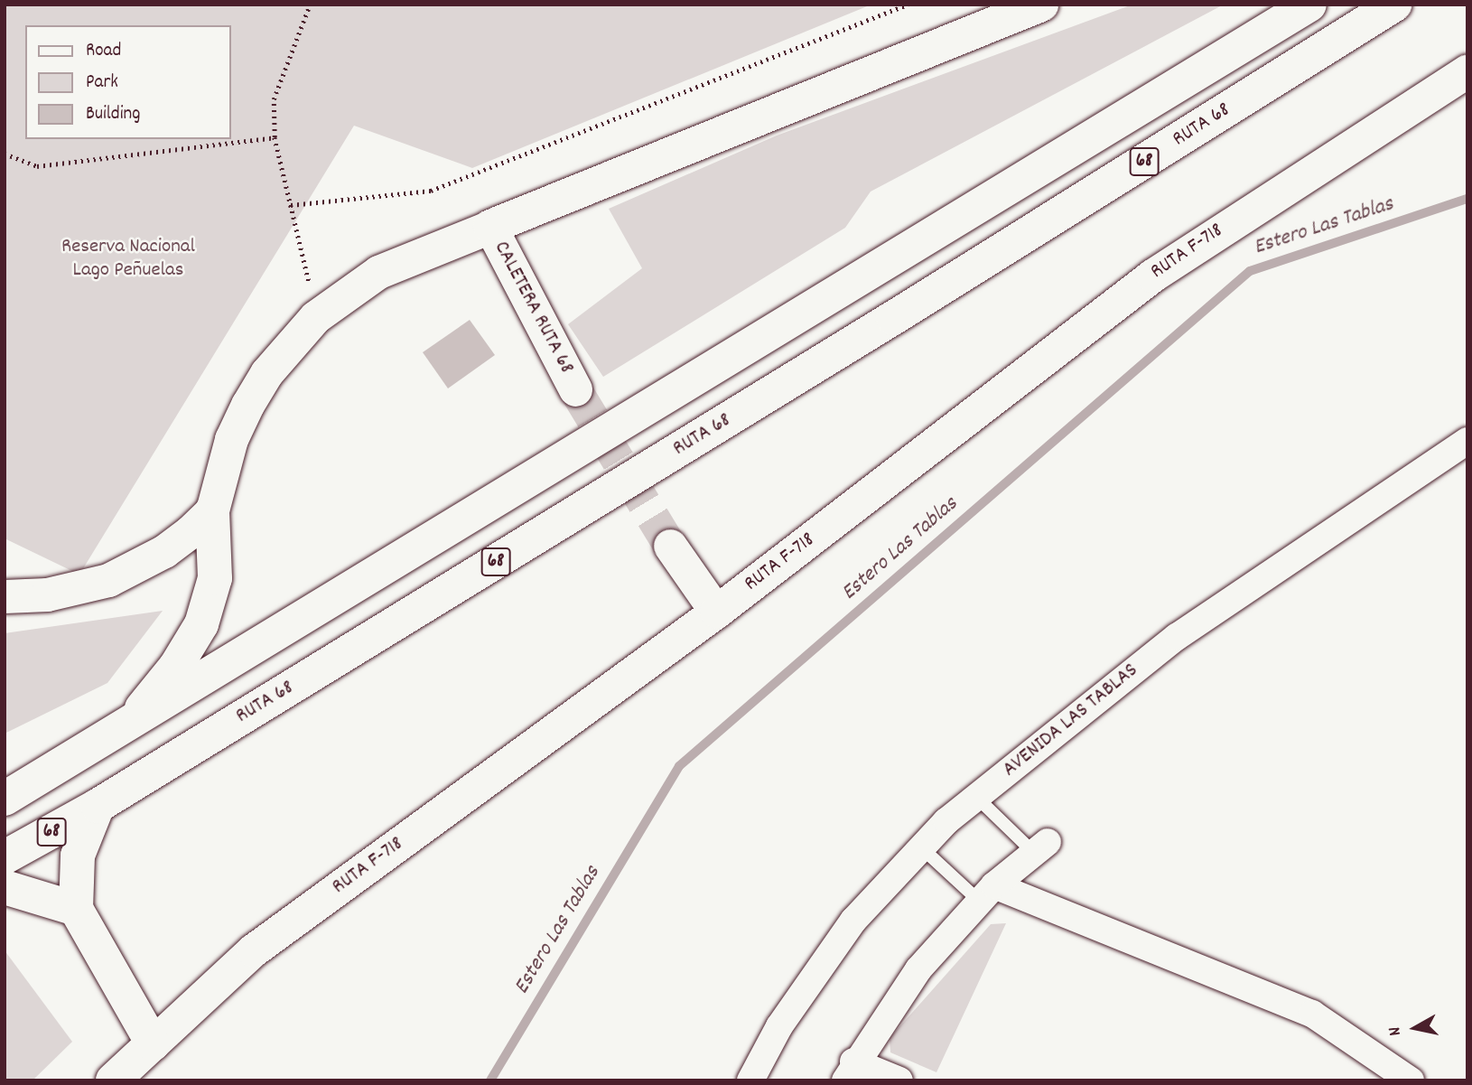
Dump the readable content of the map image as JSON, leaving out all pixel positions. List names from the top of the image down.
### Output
{
  "streets": {
    "main road": ["RUTA 68", "68", "RUTA F-718"],
    "street": ["CALETERA RUTA 68", "AVENIDA LAS TABLAS"]
  },
  "water": ["Estero Las Tablas"],
  "parks": ["Reserva Nacional Lago Peñuelas"],
  "legend": ["Road", "Park", "Building"],
  "north": "left"
}
